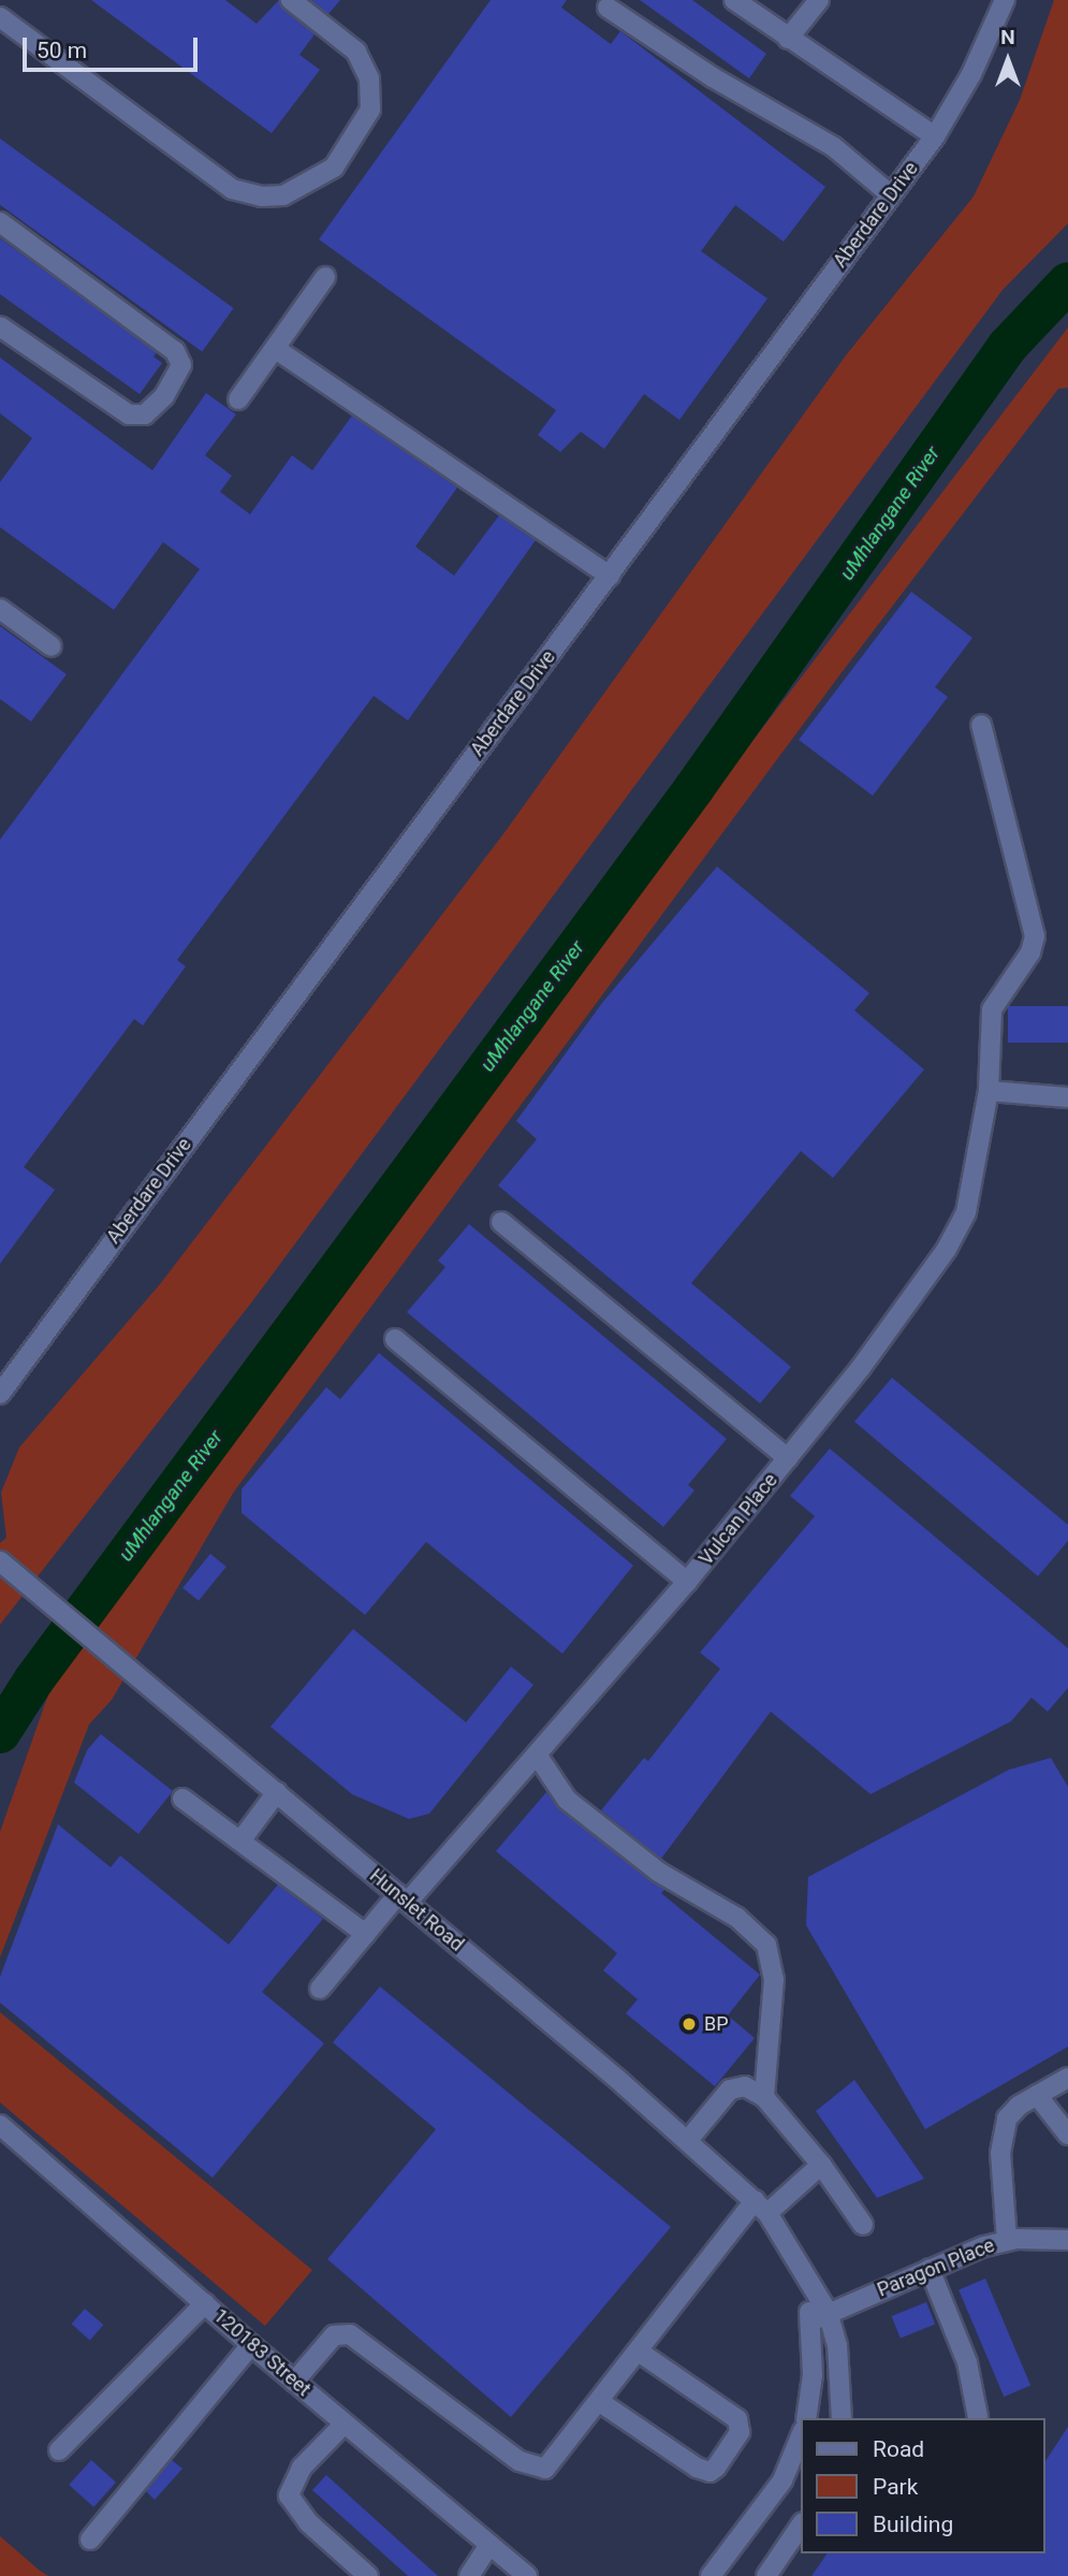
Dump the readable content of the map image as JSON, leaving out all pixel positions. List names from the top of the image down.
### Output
{
  "streets": {
    "street": [
      "Aberdare Drive",
      "Vulcan Place",
      "Hunslet Road",
      "Paragon Place",
      "120183 Street"
    ]
  },
  "crossings": [
    ["Vulcan Place", "Hunslet Road"],
    ["Hunslet Road", "Paragon Place"]
  ],
  "water": ["uMhlangane River"],
  "places": ["BP"],
  "legend": ["Road", "Park", "Building"],
  "scale_bar": "50 m",
  "north": "top"
}
